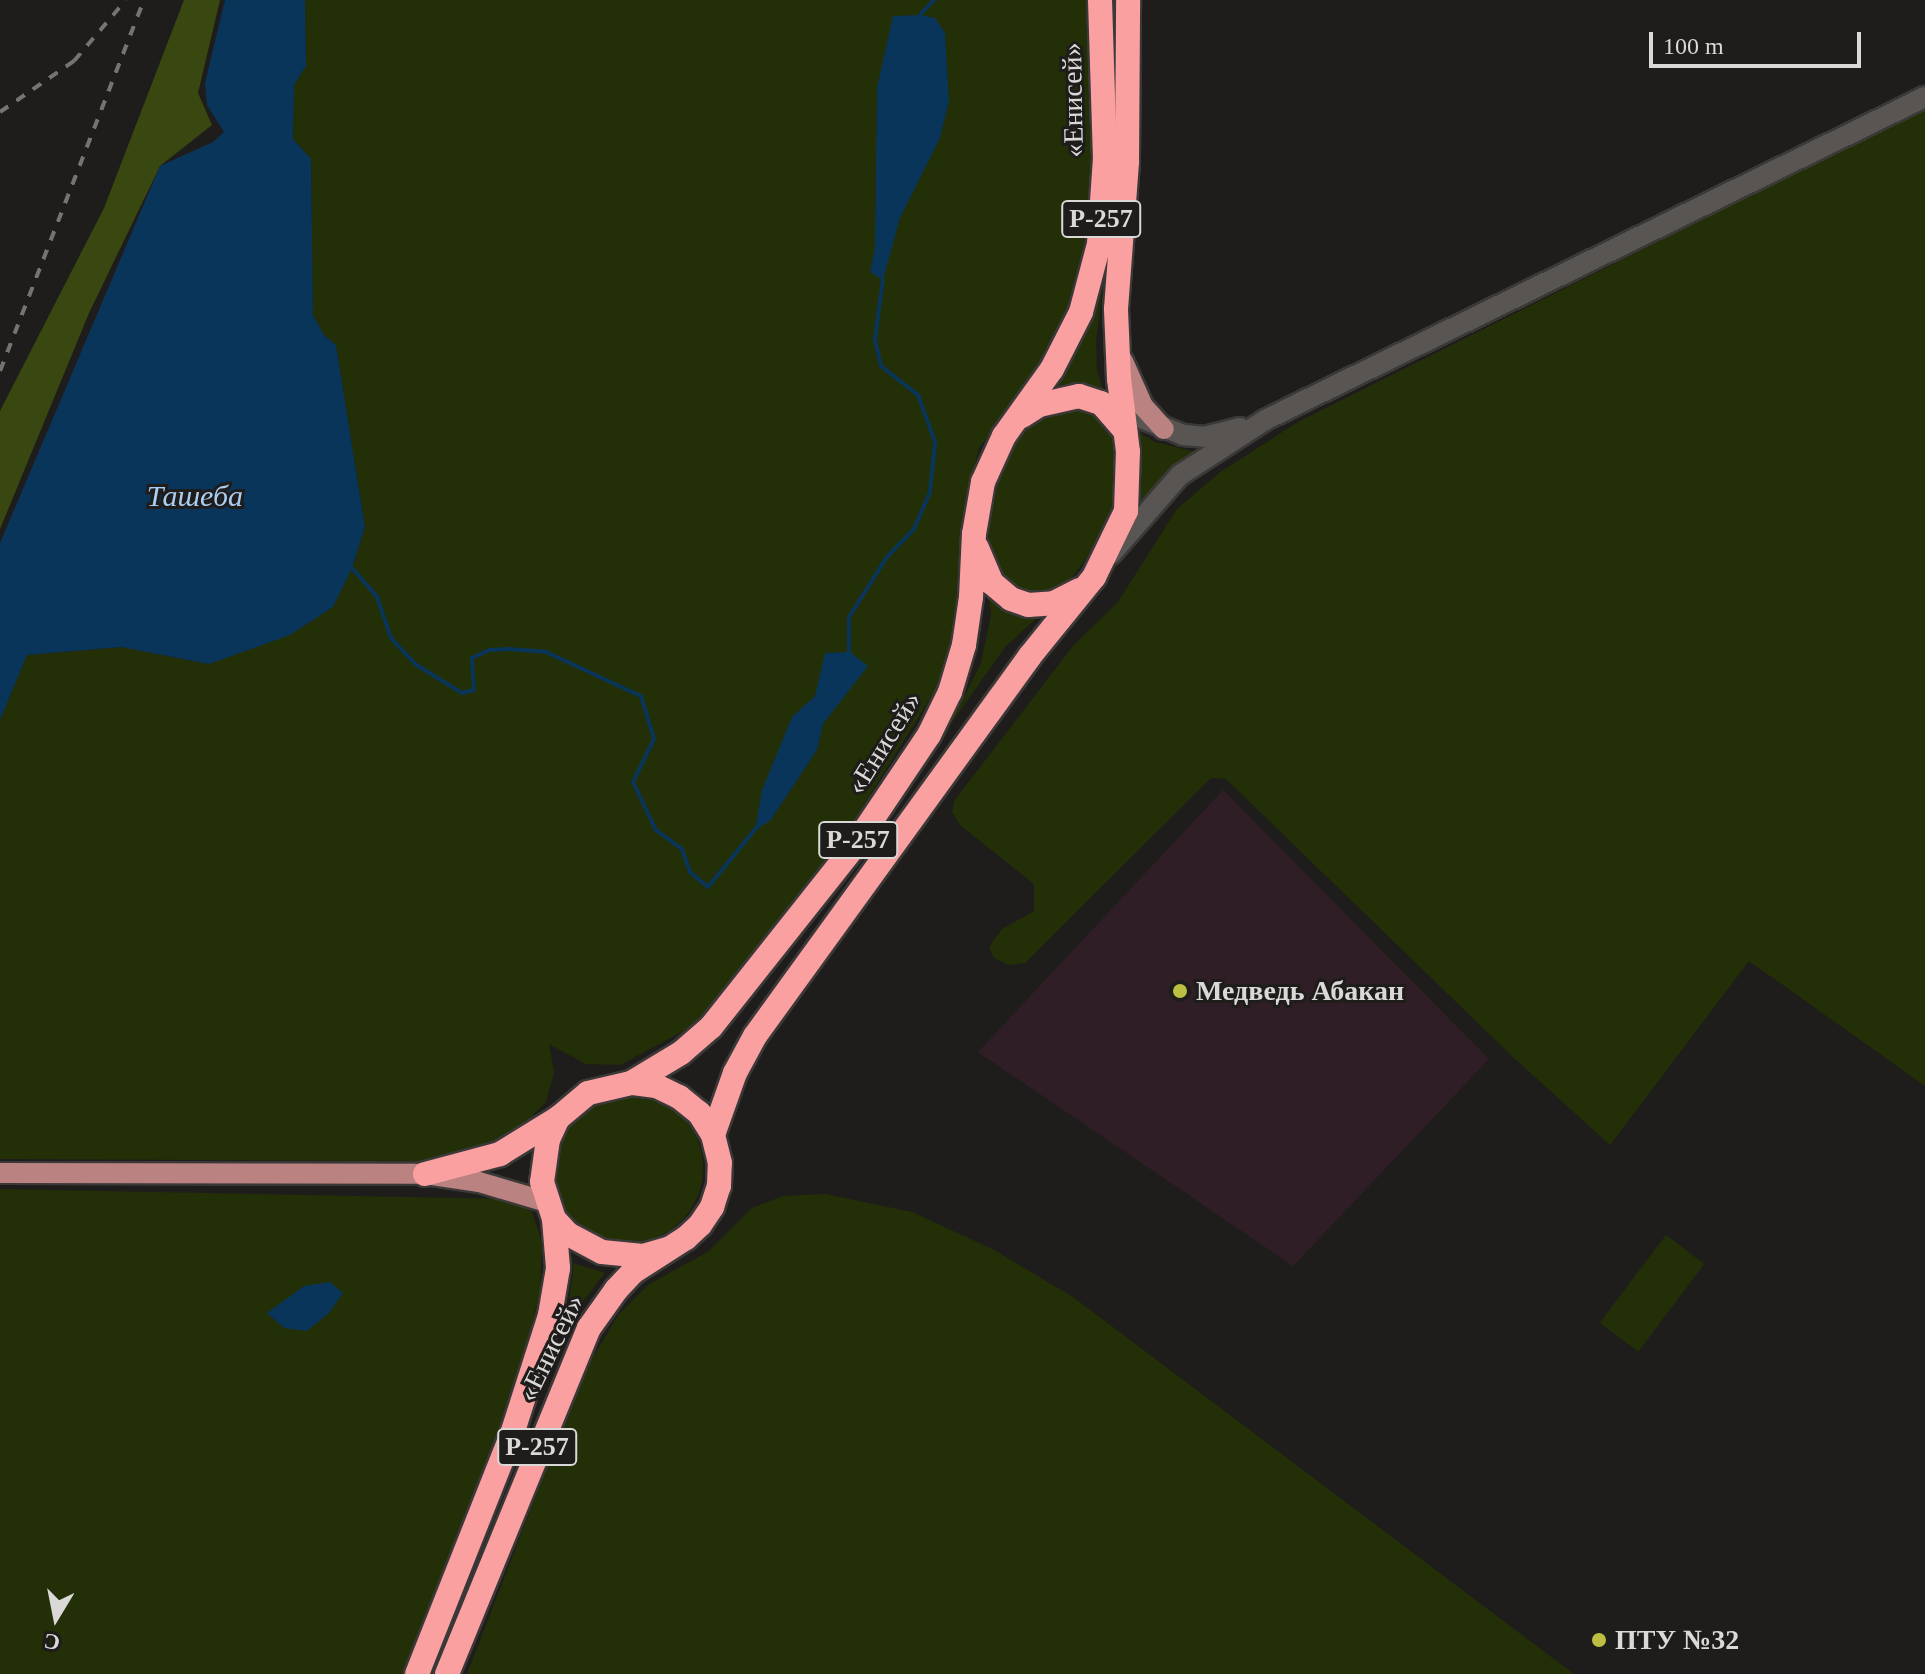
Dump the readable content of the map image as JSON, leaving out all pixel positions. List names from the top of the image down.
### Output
{
  "streets": {
    "highway": ["«Енисей»", "Р-257"]
  },
  "water": ["Ташеба"],
  "places": ["Медведь Абакан", "ПТУ №32"],
  "scale_bar": "100 m",
  "north": "bottom"
}
